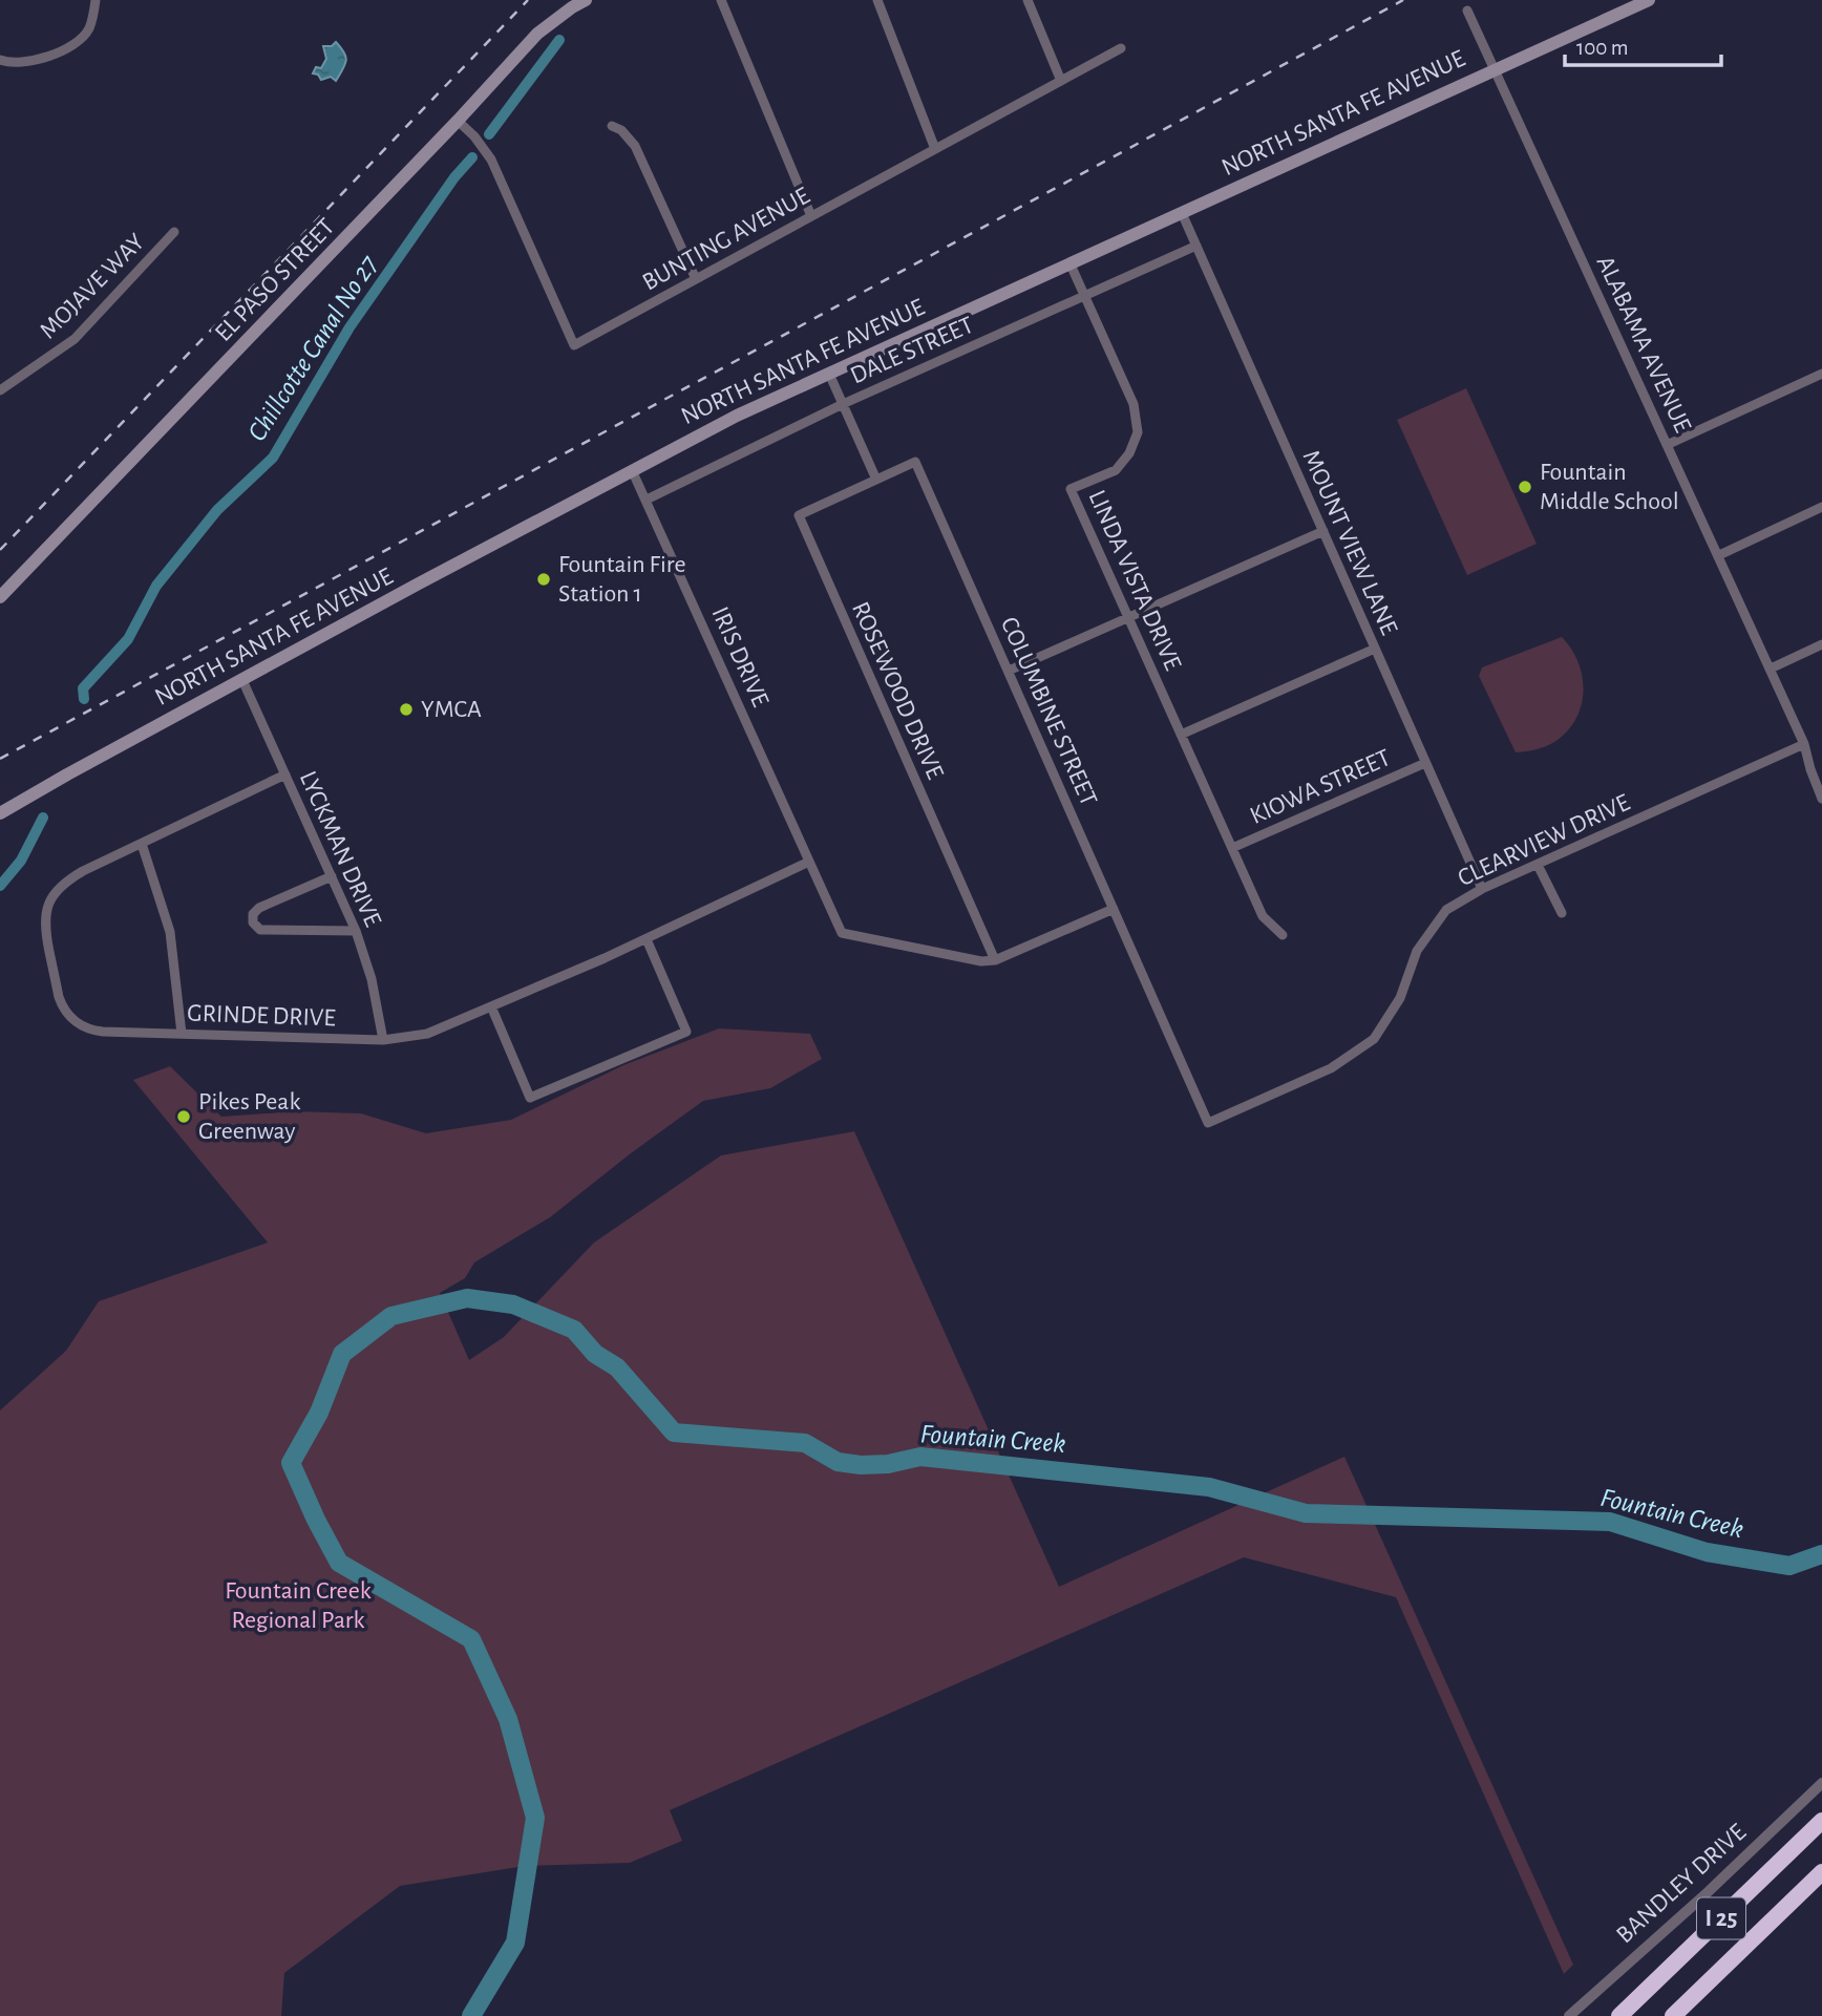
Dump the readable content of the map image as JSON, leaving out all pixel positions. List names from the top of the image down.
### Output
{
  "streets": {
    "highway": ["I 25"],
    "main road": ["NORTH SANTA FE AVENUE", "EL PASO STREET"],
    "street": [
      "BUNTING AVENUE",
      "MOJAVE WAY",
      "ALABAMA AVENUE",
      "DALE STREET",
      "MOUNT VIEW LANE",
      "LINDA VISTA DRIVE",
      "IRIS DRIVE",
      "ROSEWOOD DRIVE",
      "COLUMBINE STREET",
      "KIOWA STREET",
      "CLEARVIEW DRIVE",
      "LYCKMAN DRIVE",
      "GRINDE DRIVE",
      "BANDLEY DRIVE"
    ]
  },
  "crossings": [
    ["NORTH SANTA FE AVENUE", "ALABAMA AVENUE"],
    ["NORTH SANTA FE AVENUE", "MOUNT VIEW LANE"],
    ["NORTH SANTA FE AVENUE", "LINDA VISTA DRIVE"],
    ["NORTH SANTA FE AVENUE", "IRIS DRIVE"],
    ["NORTH SANTA FE AVENUE", "LYCKMAN DRIVE"],
    ["BUNTING AVENUE", "EL PASO STREET"],
    ["ALABAMA AVENUE", "CLEARVIEW DRIVE"],
    ["DALE STREET", "MOUNT VIEW LANE"],
    ["DALE STREET", "LINDA VISTA DRIVE"],
    ["DALE STREET", "IRIS DRIVE"],
    ["MOUNT VIEW LANE", "KIOWA STREET"],
    ["MOUNT VIEW LANE", "CLEARVIEW DRIVE"],
    ["LINDA VISTA DRIVE", "KIOWA STREET"],
    ["IRIS DRIVE", "GRINDE DRIVE"],
    ["ROSEWOOD DRIVE", "COLUMBINE STREET"],
    ["COLUMBINE STREET", "CLEARVIEW DRIVE"],
    ["LYCKMAN DRIVE", "GRINDE DRIVE"]
  ],
  "water": ["Chillcotte Canal No 27", "Fountain Creek"],
  "parks": ["Fountain Creek Regional Park"],
  "places": [
    "Fountain Middle School",
    "Fountain Fire Station 1",
    "YMCA",
    "Pikes Peak Greenway"
  ],
  "scale_bar": "100 m"
}
